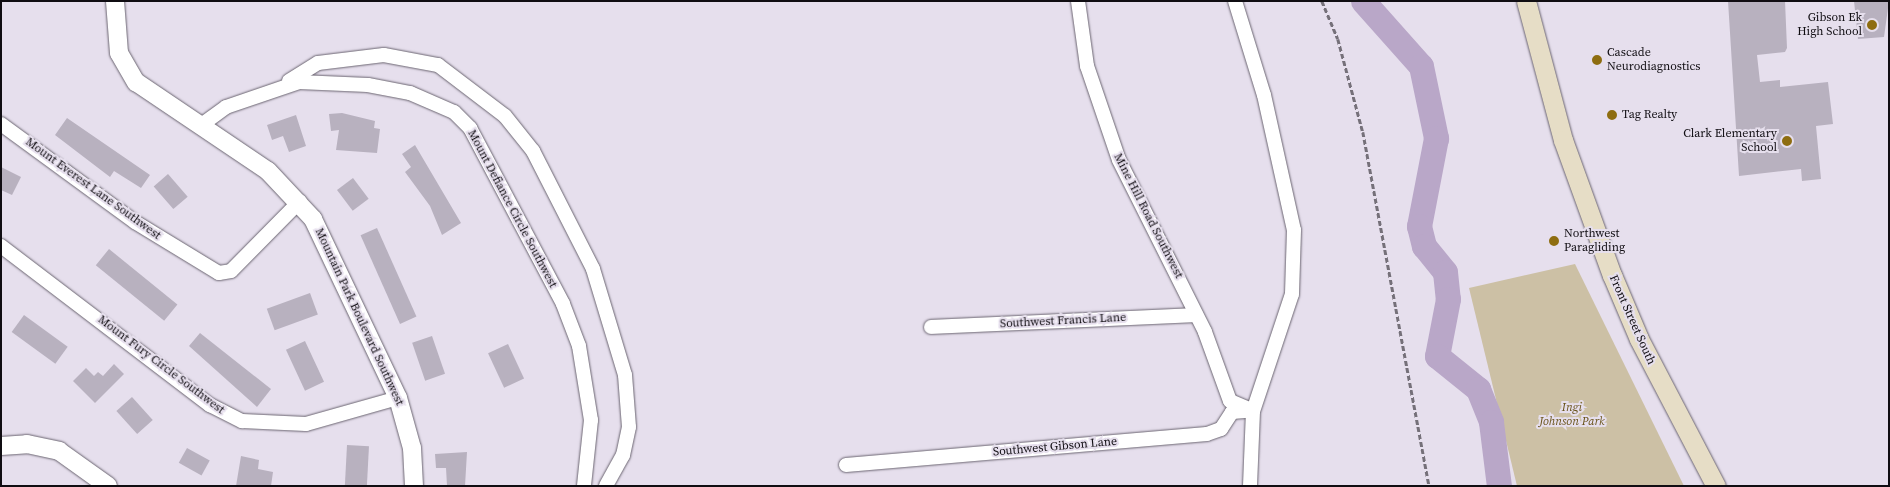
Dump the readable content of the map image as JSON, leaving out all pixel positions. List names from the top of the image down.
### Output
{
  "streets": {
    "main road": ["Front Street South"],
    "street": [
      "Mount Everest Lane Southwest",
      "Mount Defiance Circle Southwest",
      "Mine Hill Road Southwest",
      "Mountain Park Boulevard Southwest",
      "Southwest Francis Lane",
      "Mount Fury Circle Southwest",
      "Southwest Gibson Lane"
    ]
  },
  "crossings": [
    ["Mount Everest Lane Southwest", "Mountain Park Boulevard Southwest"],
    ["Mount Defiance Circle Southwest", "Mountain Park Boulevard Southwest"],
    ["Mine Hill Road Southwest", "Southwest Francis Lane"],
    ["Mine Hill Road Southwest", "Southwest Gibson Lane"],
    ["Mountain Park Boulevard Southwest", "Mount Fury Circle Southwest"]
  ],
  "parks": ["Ingi Johnson Park"],
  "places": [
    "Gibson Ek High School",
    "Cascade Neurodiagnostics",
    "Tag Realty",
    "Clark Elementary School",
    "Northwest Paragliding"
  ]
}
